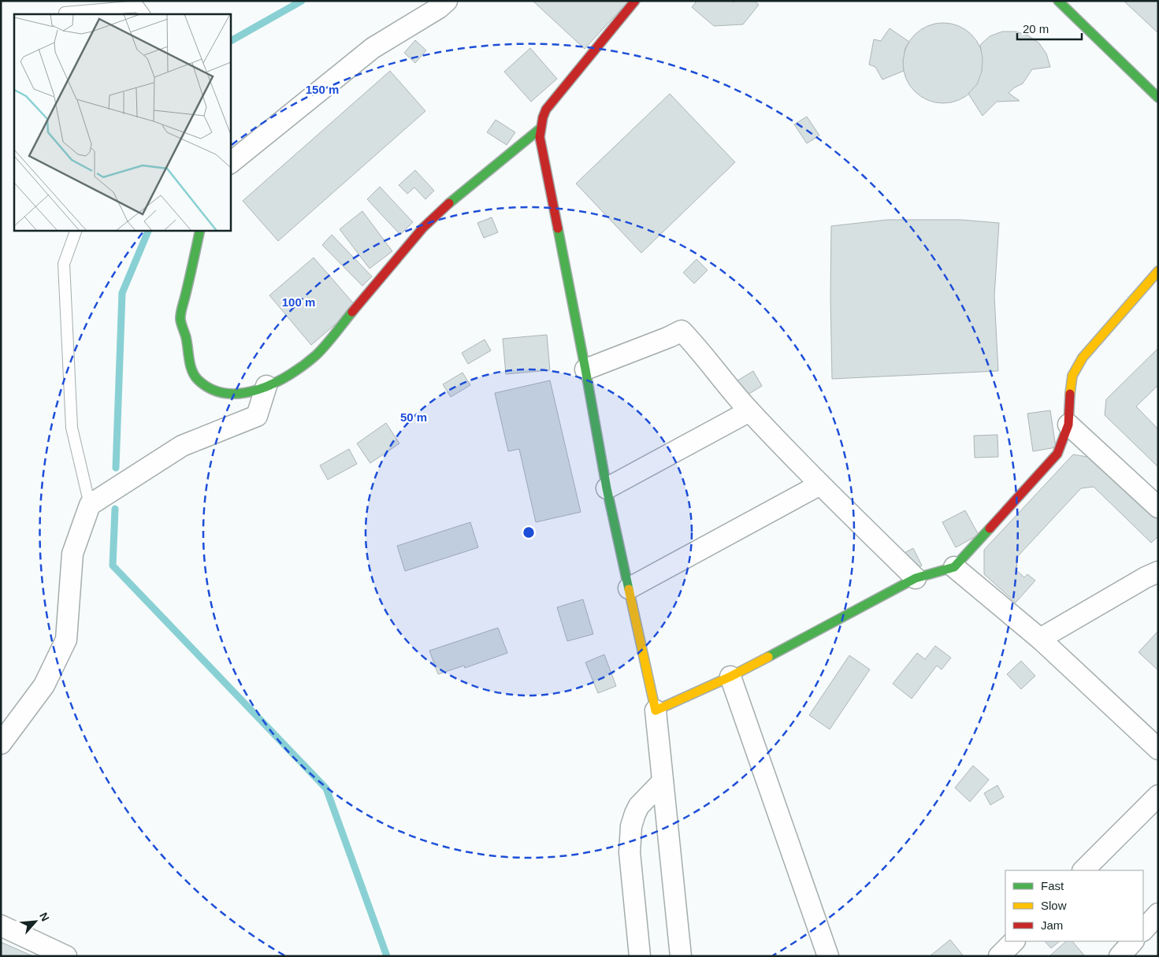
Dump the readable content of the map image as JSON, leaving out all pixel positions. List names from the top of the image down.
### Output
{
  "legend": ["Fast", "Slow", "Jam"],
  "scale_bar": "20 m",
  "north": "top right",
  "rings": ["150 m", "100 m", "50 m"]
}
